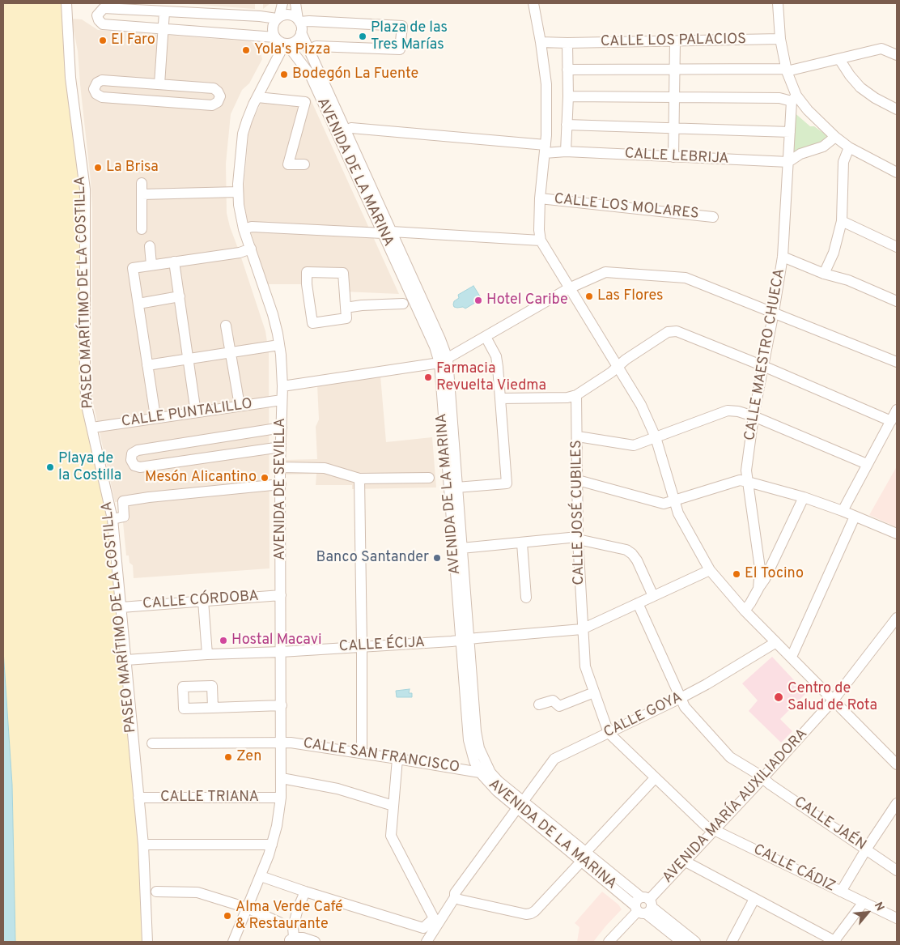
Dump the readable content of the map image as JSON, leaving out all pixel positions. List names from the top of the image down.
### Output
{
  "streets": {
    "street": [
      "CALLE LOS PALACIOS",
      "CALLE LEBRIJA",
      "AVENIDA DE LA MARINA",
      "CALLE LOS MOLARES",
      "PASEO MARÍTIMO DE LA COSTILLA",
      "CALLE MAESTRO CHUECA",
      "CALLE PUNTALILLO",
      "AVENIDA DE SEVILLA",
      "CALLE JOSÉ CUBILES",
      "CALLE CÓRDOBA",
      "CALLE ÉCIJA",
      "CALLE GOYA",
      "CALLE SAN FRANCISCO",
      "CALLE TRIANA",
      "AVENIDA MARÍA AUXILIADORA",
      "CALLE JAÉN",
      "CALLE CÁDIZ"
    ]
  },
  "crossings": [
    ["CALLE LEBRIJA", "AVENIDA DE LA MARINA"],
    ["CALLE LEBRIJA", "CALLE MAESTRO CHUECA"],
    ["AVENIDA DE LA MARINA", "AVENIDA DE SEVILLA"],
    ["AVENIDA DE LA MARINA", "CALLE ÉCIJA"],
    ["AVENIDA DE LA MARINA", "CALLE GOYA"],
    ["AVENIDA DE LA MARINA", "CALLE SAN FRANCISCO"],
    ["AVENIDA DE LA MARINA", "AVENIDA MARÍA AUXILIADORA"],
    ["PASEO MARÍTIMO DE LA COSTILLA", "CALLE PUNTALILLO"],
    ["PASEO MARÍTIMO DE LA COSTILLA", "CALLE CÓRDOBA"],
    ["PASEO MARÍTIMO DE LA COSTILLA", "CALLE ÉCIJA"],
    ["PASEO MARÍTIMO DE LA COSTILLA", "CALLE TRIANA"],
    ["CALLE PUNTALILLO", "AVENIDA DE SEVILLA"],
    ["AVENIDA DE SEVILLA", "CALLE CÓRDOBA"],
    ["AVENIDA DE SEVILLA", "CALLE ÉCIJA"],
    ["AVENIDA DE SEVILLA", "CALLE SAN FRANCISCO"],
    ["AVENIDA DE SEVILLA", "CALLE TRIANA"],
    ["CALLE JOSÉ CUBILES", "CALLE ÉCIJA"],
    ["CALLE JOSÉ CUBILES", "CALLE GOYA"],
    ["CALLE JOSÉ CUBILES", "CALLE CÁDIZ"],
    ["CALLE GOYA", "CALLE JAÉN"],
    ["CALLE GOYA", "CALLE CÁDIZ"],
    ["AVENIDA MARÍA AUXILIADORA", "CALLE JAÉN"],
    ["AVENIDA MARÍA AUXILIADORA", "CALLE CÁDIZ"]
  ],
  "places": [
    "Plaza de las Tres Marías",
    "El Faro",
    "Yola's Pizza",
    "Bodegón La Fuente",
    "La Brisa",
    "Las Flores",
    "Hotel Caribe",
    "Farmacia Revuelta Viedma",
    "Playa de la Costilla",
    "Mesón Alicantino",
    "Banco Santander",
    "El Tocino",
    "Hostal Macavi",
    "Centro de Salud de Rota",
    "Zen",
    "Alma Verde Café & Restaurante"
  ],
  "north": "top right"
}
